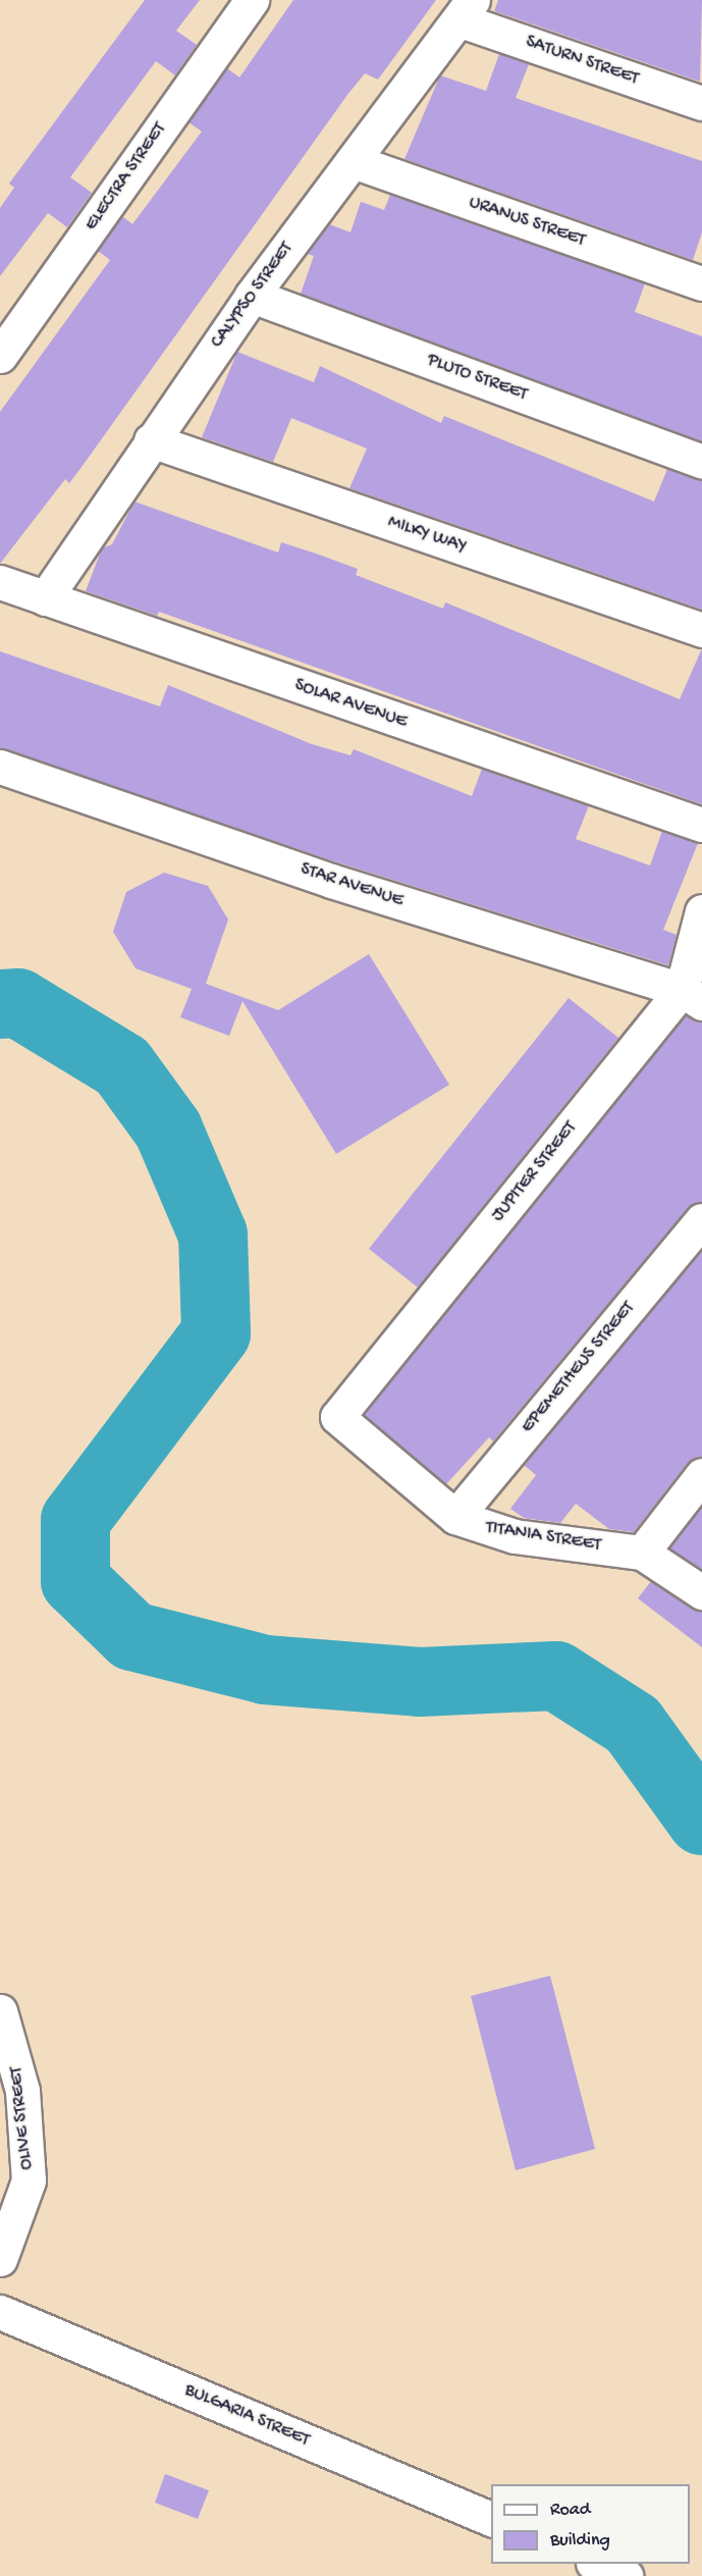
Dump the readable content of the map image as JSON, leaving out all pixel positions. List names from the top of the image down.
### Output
{
  "streets": {
    "street": [
      "SATURN STREET",
      "ELECTRA STREET",
      "URANUS STREET",
      "CALYPSO STREET",
      "PLUTO STREET",
      "MILKY WAY",
      "SOLAR AVENUE",
      "STAR AVENUE",
      "JUPITER STREET",
      "EPEMETHEUS STREET",
      "TITANIA STREET",
      "OLIVE STREET",
      "BULGARIA STREET"
    ]
  },
  "crossings": [
    ["SATURN STREET", "CALYPSO STREET"],
    ["URANUS STREET", "CALYPSO STREET"],
    ["CALYPSO STREET", "PLUTO STREET"],
    ["CALYPSO STREET", "MILKY WAY"],
    ["CALYPSO STREET", "SOLAR AVENUE"],
    ["STAR AVENUE", "JUPITER STREET"],
    ["JUPITER STREET", "TITANIA STREET"],
    ["EPEMETHEUS STREET", "TITANIA STREET"]
  ],
  "legend": ["Road", "Building"]
}
